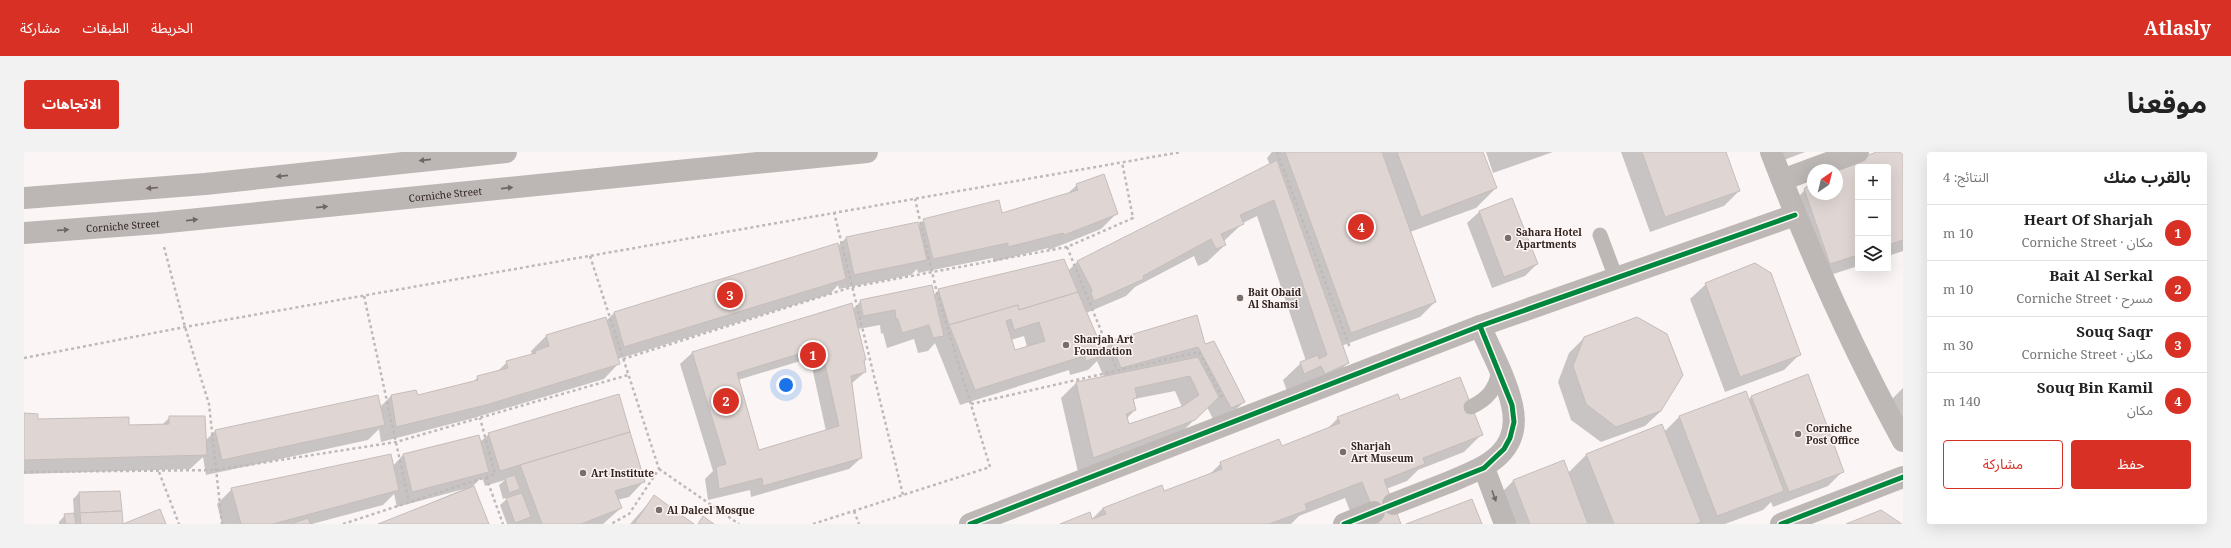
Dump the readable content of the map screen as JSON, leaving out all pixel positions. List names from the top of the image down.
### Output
{
  "streets": {
    "main road": ["Corniche Street"]
  },
  "places": [
    "Sahara Hotel Apartments",
    "Bait Obaid Al Shamsi",
    "Sharjah Art Foundation",
    "Corniche Post Office",
    "Sharjah Art Museum",
    "Art Institute",
    "Al Daleel Mosque"
  ],
  "north": "top right",
  "page": {
    "header": "Atlasly",
    "nav": ["الخريطة", "الطبقات", "مشاركة"],
    "title": "موقعنا",
    "buttons": [
      "الاتجاهات",
      ["حفظ", "مشاركة"]
    ],
    "heading": ["بالقرب منك", "النتائج: 4"],
    "map_buttons": ["+", "−"],
    "list": [
      {
        "mark": "1",
        "name": "Heart Of Sharjah",
        "note": "مكان · Corniche Street",
        "value": "10 m"
      },
      {
        "mark": "2",
        "name": "Bait Al Serkal",
        "note": "مسرح · Corniche Street",
        "value": "10 m"
      },
      {
        "mark": "3",
        "name": "Souq Saqr",
        "note": "مكان · Corniche Street",
        "value": "30 m"
      },
      {
        "mark": "4",
        "name": "Souq Bin Kamil",
        "note": "مكان",
        "value": "140 m"
      }
    ],
    "pins": [
      "4",
      "3",
      "1",
      "2"
    ]
  }
}
